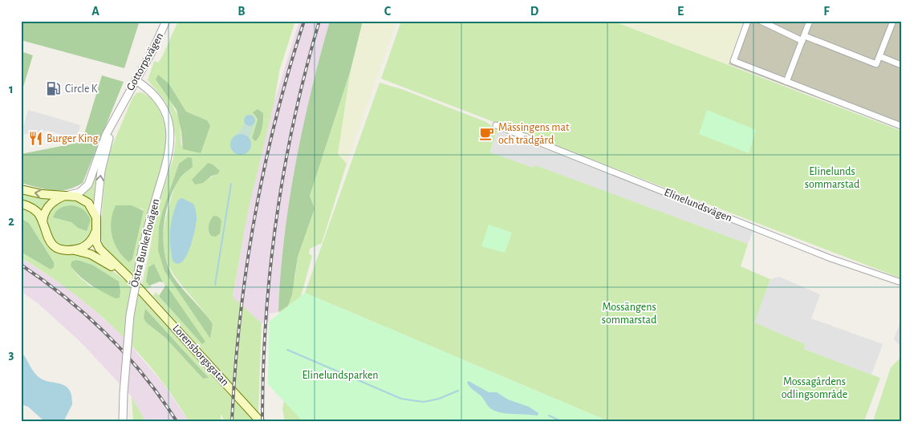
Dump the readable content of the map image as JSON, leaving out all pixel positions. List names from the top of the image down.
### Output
{
  "streets": {
    "main road": ["Lorensborgsgatan"],
    "street": ["Gottorpsvägen", "Elinelundsvägen", "Östra Bunkeflovägen"]
  },
  "crossings": [
    ["Gottorpsvägen", "Östra Bunkeflovägen"],
    ["Gottorpsvägen", "Lorensborgsgatan"]
  ],
  "parks": [
    "Elinelunds sommarstad",
    "Mossängens sommarstad",
    "Elinelundsparken",
    "Mossagårdens odlingsområde"
  ],
  "places": {
    "fuel station": ["Circle K"],
    "cafe": ["Mässingens mat och trädgård"],
    "restaurant": ["Burger King"]
  },
  "grid": {
    "columns": [
      "A",
      "B",
      "C",
      "D",
      "E",
      "F"
    ],
    "rows": ["1", "2", "3"]
  }
}
